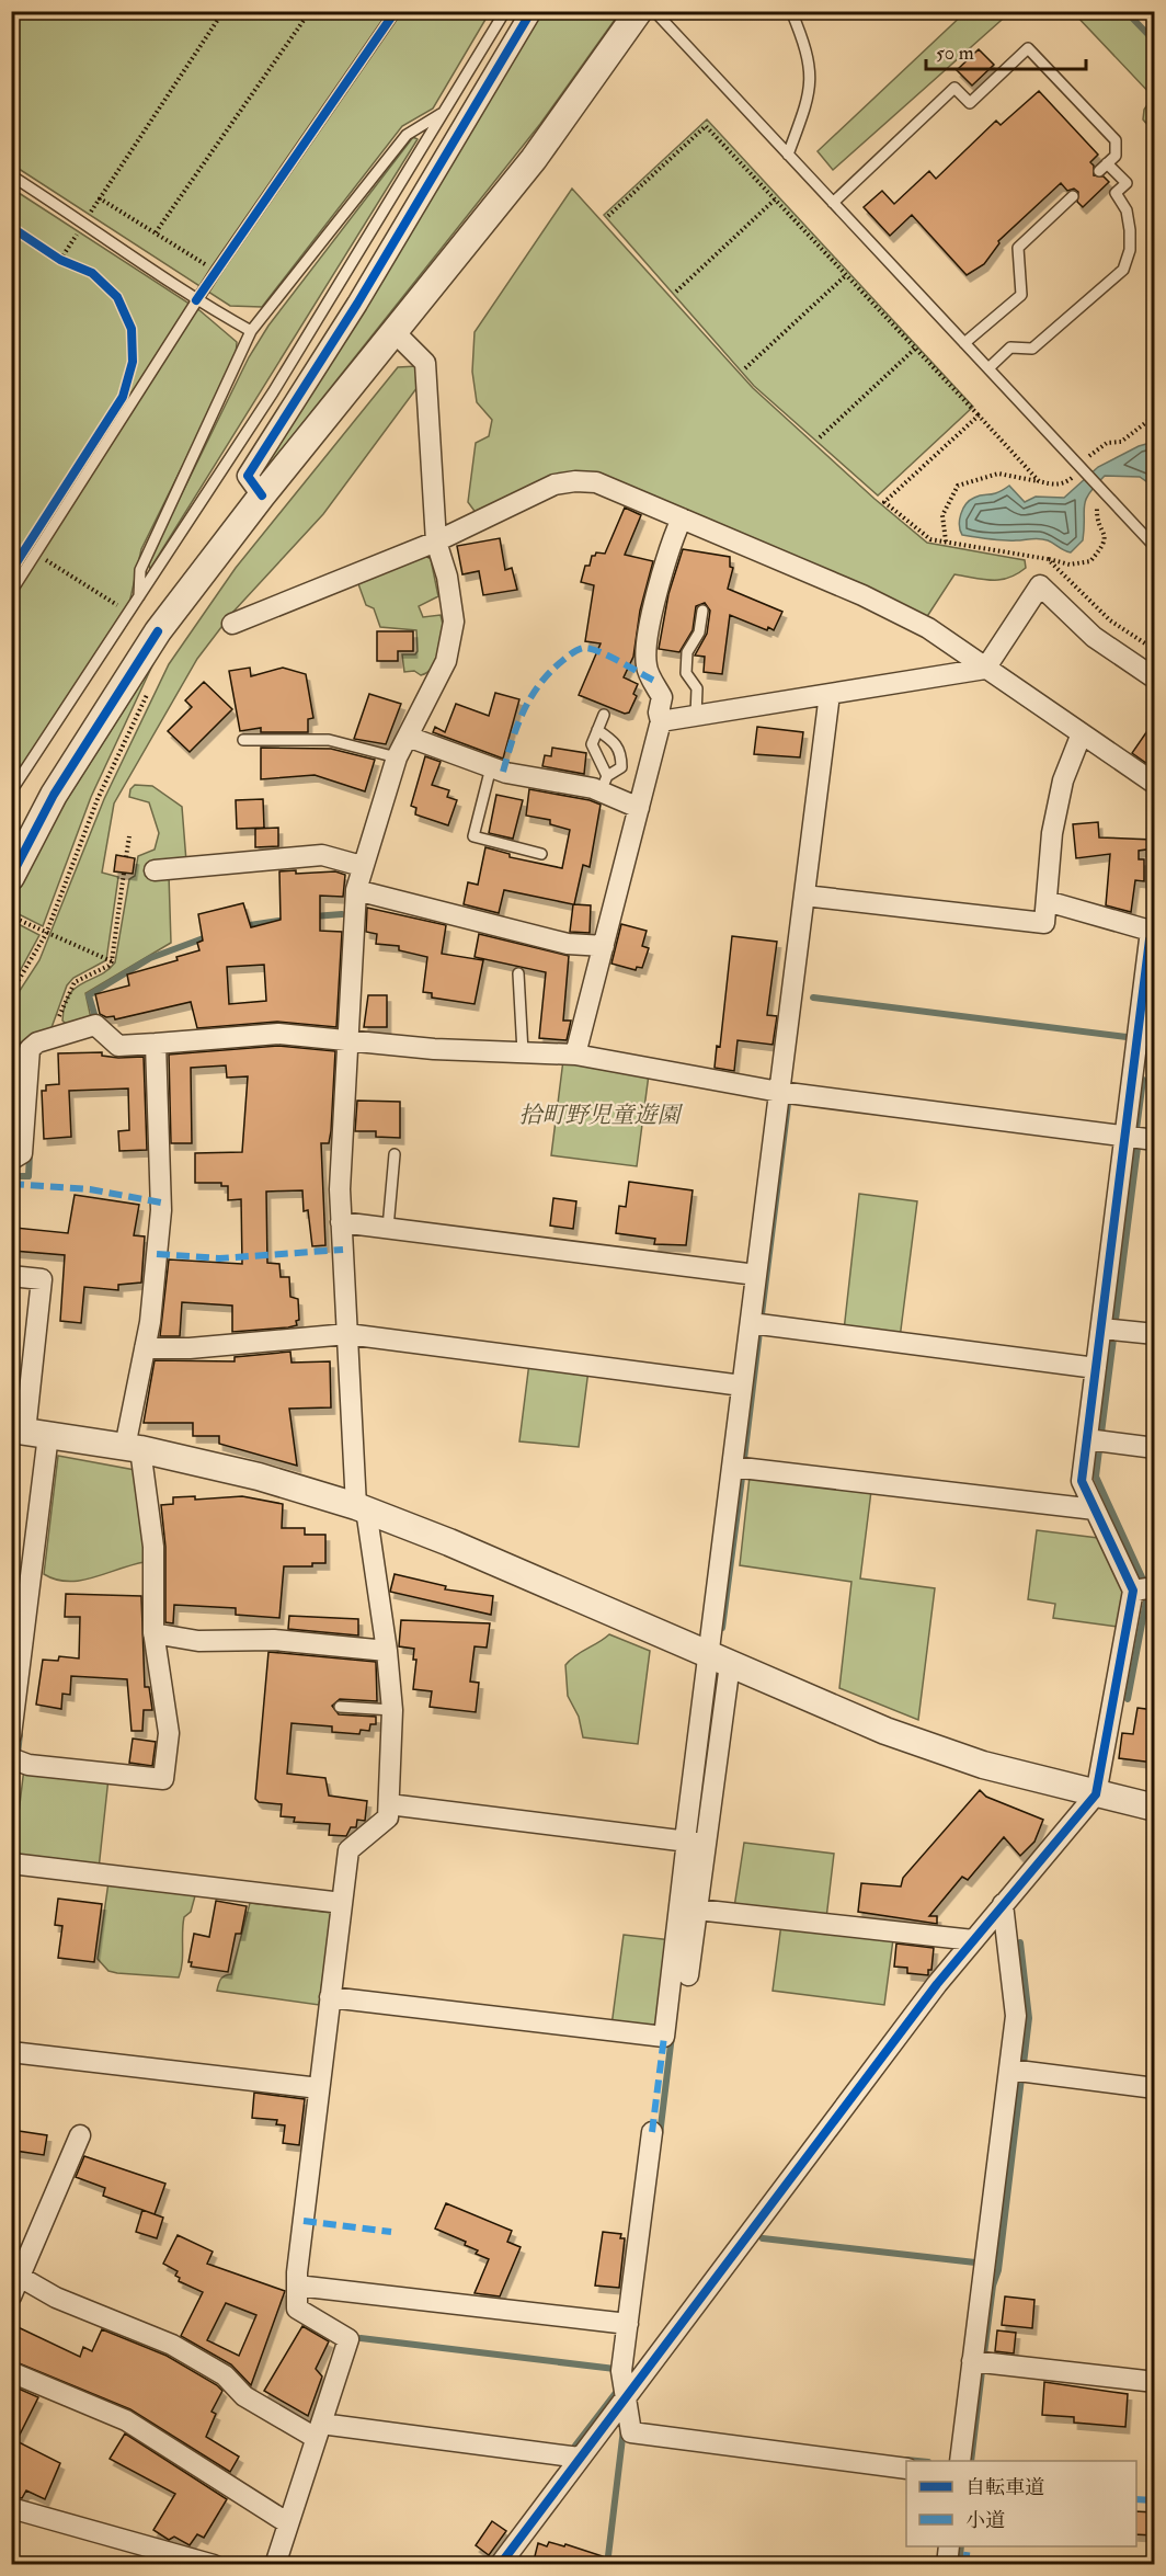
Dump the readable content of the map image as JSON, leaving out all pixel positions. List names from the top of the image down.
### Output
{
  "parks": ["拾町野児童遊園"],
  "legend": ["自転車道", "小道"],
  "scale_bar": "50 m"
}
